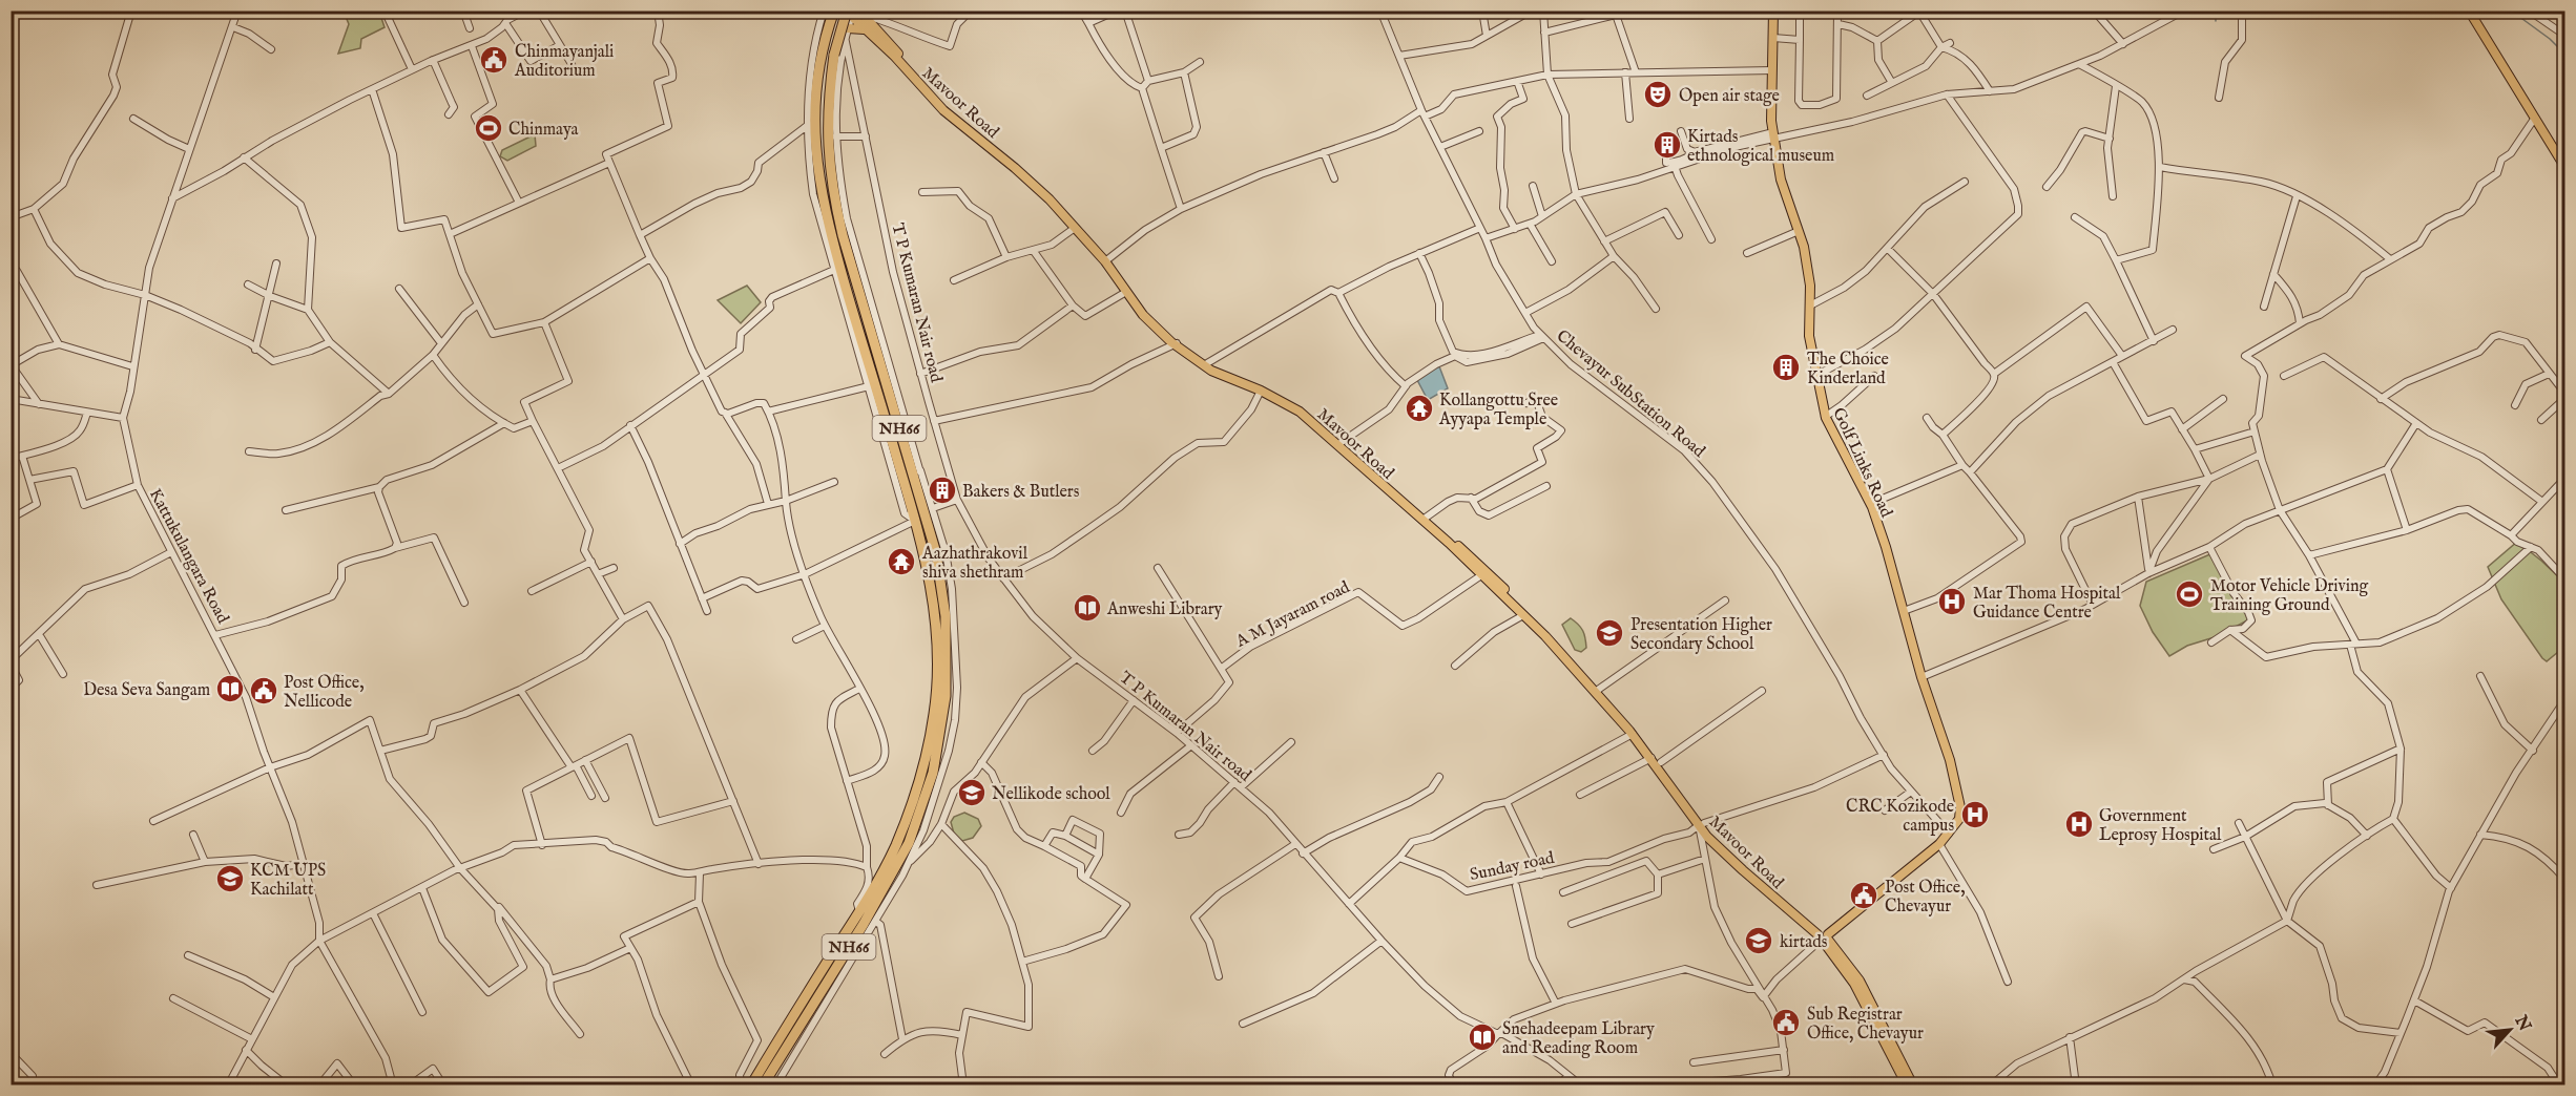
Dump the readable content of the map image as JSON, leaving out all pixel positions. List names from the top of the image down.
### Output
{
  "streets": {
    "highway": ["NH66"],
    "main road": ["Mavoor Road", "Golf Links Road"],
    "street": [
      "T P Kumaran Nair road",
      "Chevayur SubStation Road",
      "Kattukulangara Road",
      "A M Jayaram road",
      "Sunday road"
    ]
  },
  "crossings": [
    ["Mavoor Road", "NH66"],
    ["Mavoor Road", "Golf Links Road"],
    ["Mavoor Road", "A M Jayaram road"],
    ["Mavoor Road", "Sunday road"],
    ["Chevayur SubStation Road", "Golf Links Road"],
    ["Chevayur SubStation Road", "Sunday road"]
  ],
  "places": {
    "public building": [
      "Chinmayanjali Auditorium",
      "Post Office, Nellicode",
      "Post Office, Chevayur",
      "Sub Registrar Office, Chevayur"
    ],
    "theatre": ["Open air stage"],
    "sports": ["Chinmaya", "Motor Vehicle Driving Training Ground"],
    "building": ["Kirtads ethnological museum", "The Choice Kinderland", "Bakers & Butlers"],
    "temple": ["Kollangottu Sree Ayyapa Temple", "Aazhathrakovil shiva shethram"],
    "hospital": ["Mar Thoma Hospital Guidance Centre", "CRC Kozikode campus", "Government Leprosy Hospital"],
    "library": ["Anweshi Library", "Desa Seva Sangam", "Snehadeepam Library and Reading Room"],
    "school or university": [
      "Presentation Higher Secondary School",
      "Nellikode school",
      "KCM UPS Kachilatt",
      "kirtads"
    ]
  },
  "north": "top right"
}
